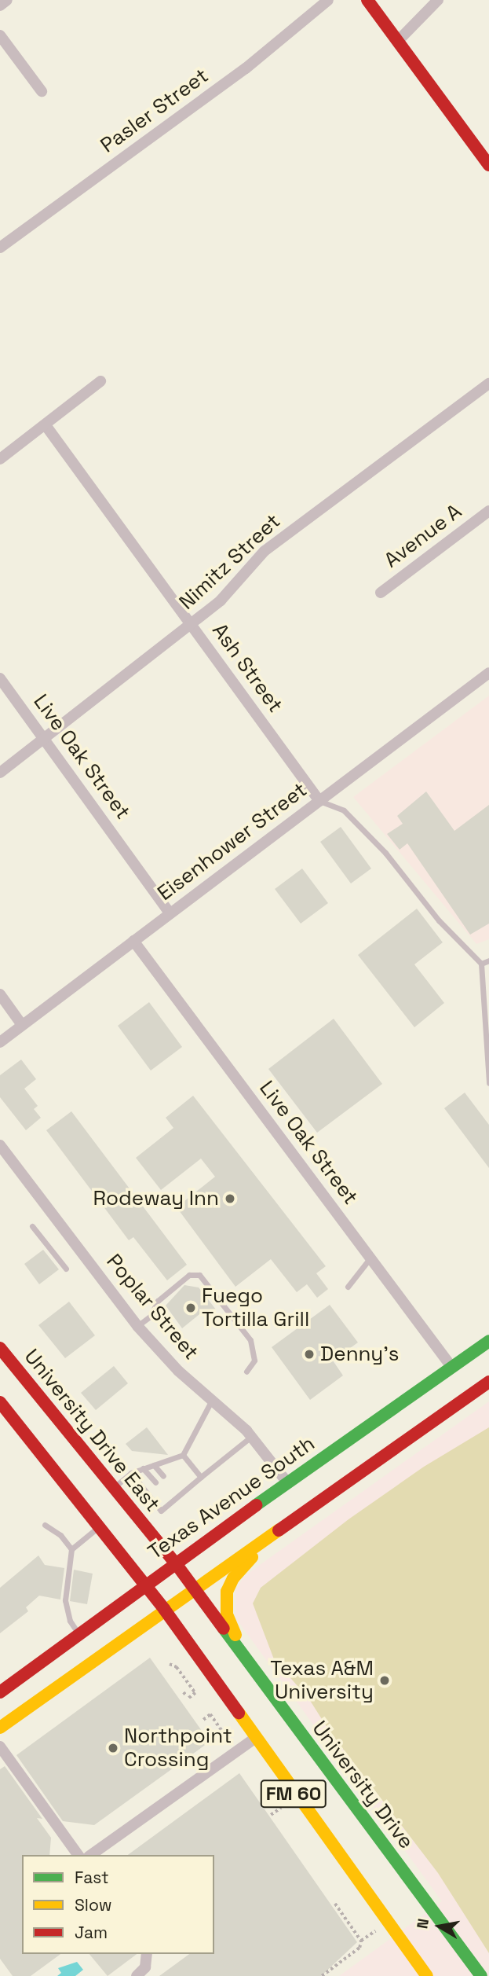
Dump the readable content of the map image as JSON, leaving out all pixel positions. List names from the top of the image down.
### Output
{
  "streets": {
    "main road": [
      "University Drive East",
      "Texas Avenue South",
      "University Drive",
      "FM 60"
    ],
    "street": [
      "Pasler Street",
      "Avenue A",
      "Nimitz Street",
      "Ash Street",
      "Live Oak Street",
      "Eisenhower Street",
      "Poplar Street"
    ]
  },
  "crossings": [
    ["Nimitz Street", "Ash Street"],
    ["Nimitz Street", "Live Oak Street"],
    ["Ash Street", "Eisenhower Street"],
    ["Live Oak Street", "Eisenhower Street"],
    ["Live Oak Street", "Texas Avenue South"],
    ["Poplar Street", "Texas Avenue South"],
    ["University Drive East", "Texas Avenue South"],
    ["University Drive East", "University Drive"],
    ["Texas Avenue South", "FM 60"]
  ],
  "places": [
    "Rodeway Inn",
    "Fuego Tortilla Grill",
    "Denny's",
    "Texas A&M University",
    "Northpoint Crossing"
  ],
  "legend": ["Fast", "Slow", "Jam"],
  "north": "left"
}
